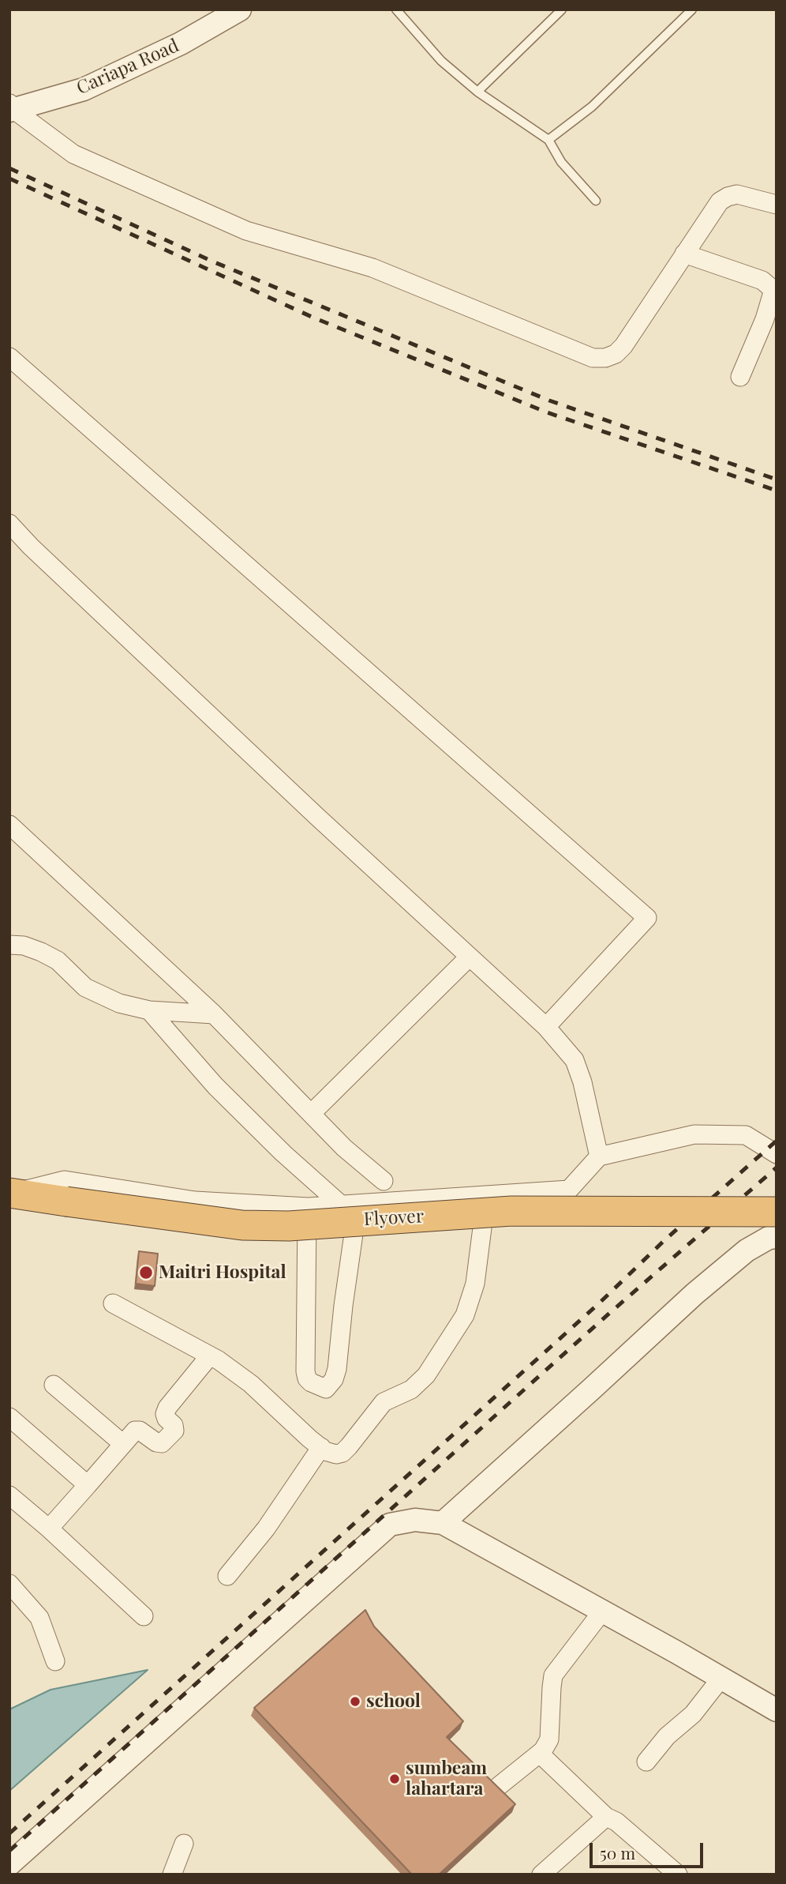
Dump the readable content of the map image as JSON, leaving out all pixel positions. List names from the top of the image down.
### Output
{
  "streets": {
    "highway": ["Flyover"],
    "street": ["Cariapa Road"]
  },
  "places": ["Maitri Hospital", "school", "sumbeam lahartara"],
  "scale_bar": "50 m"
}
